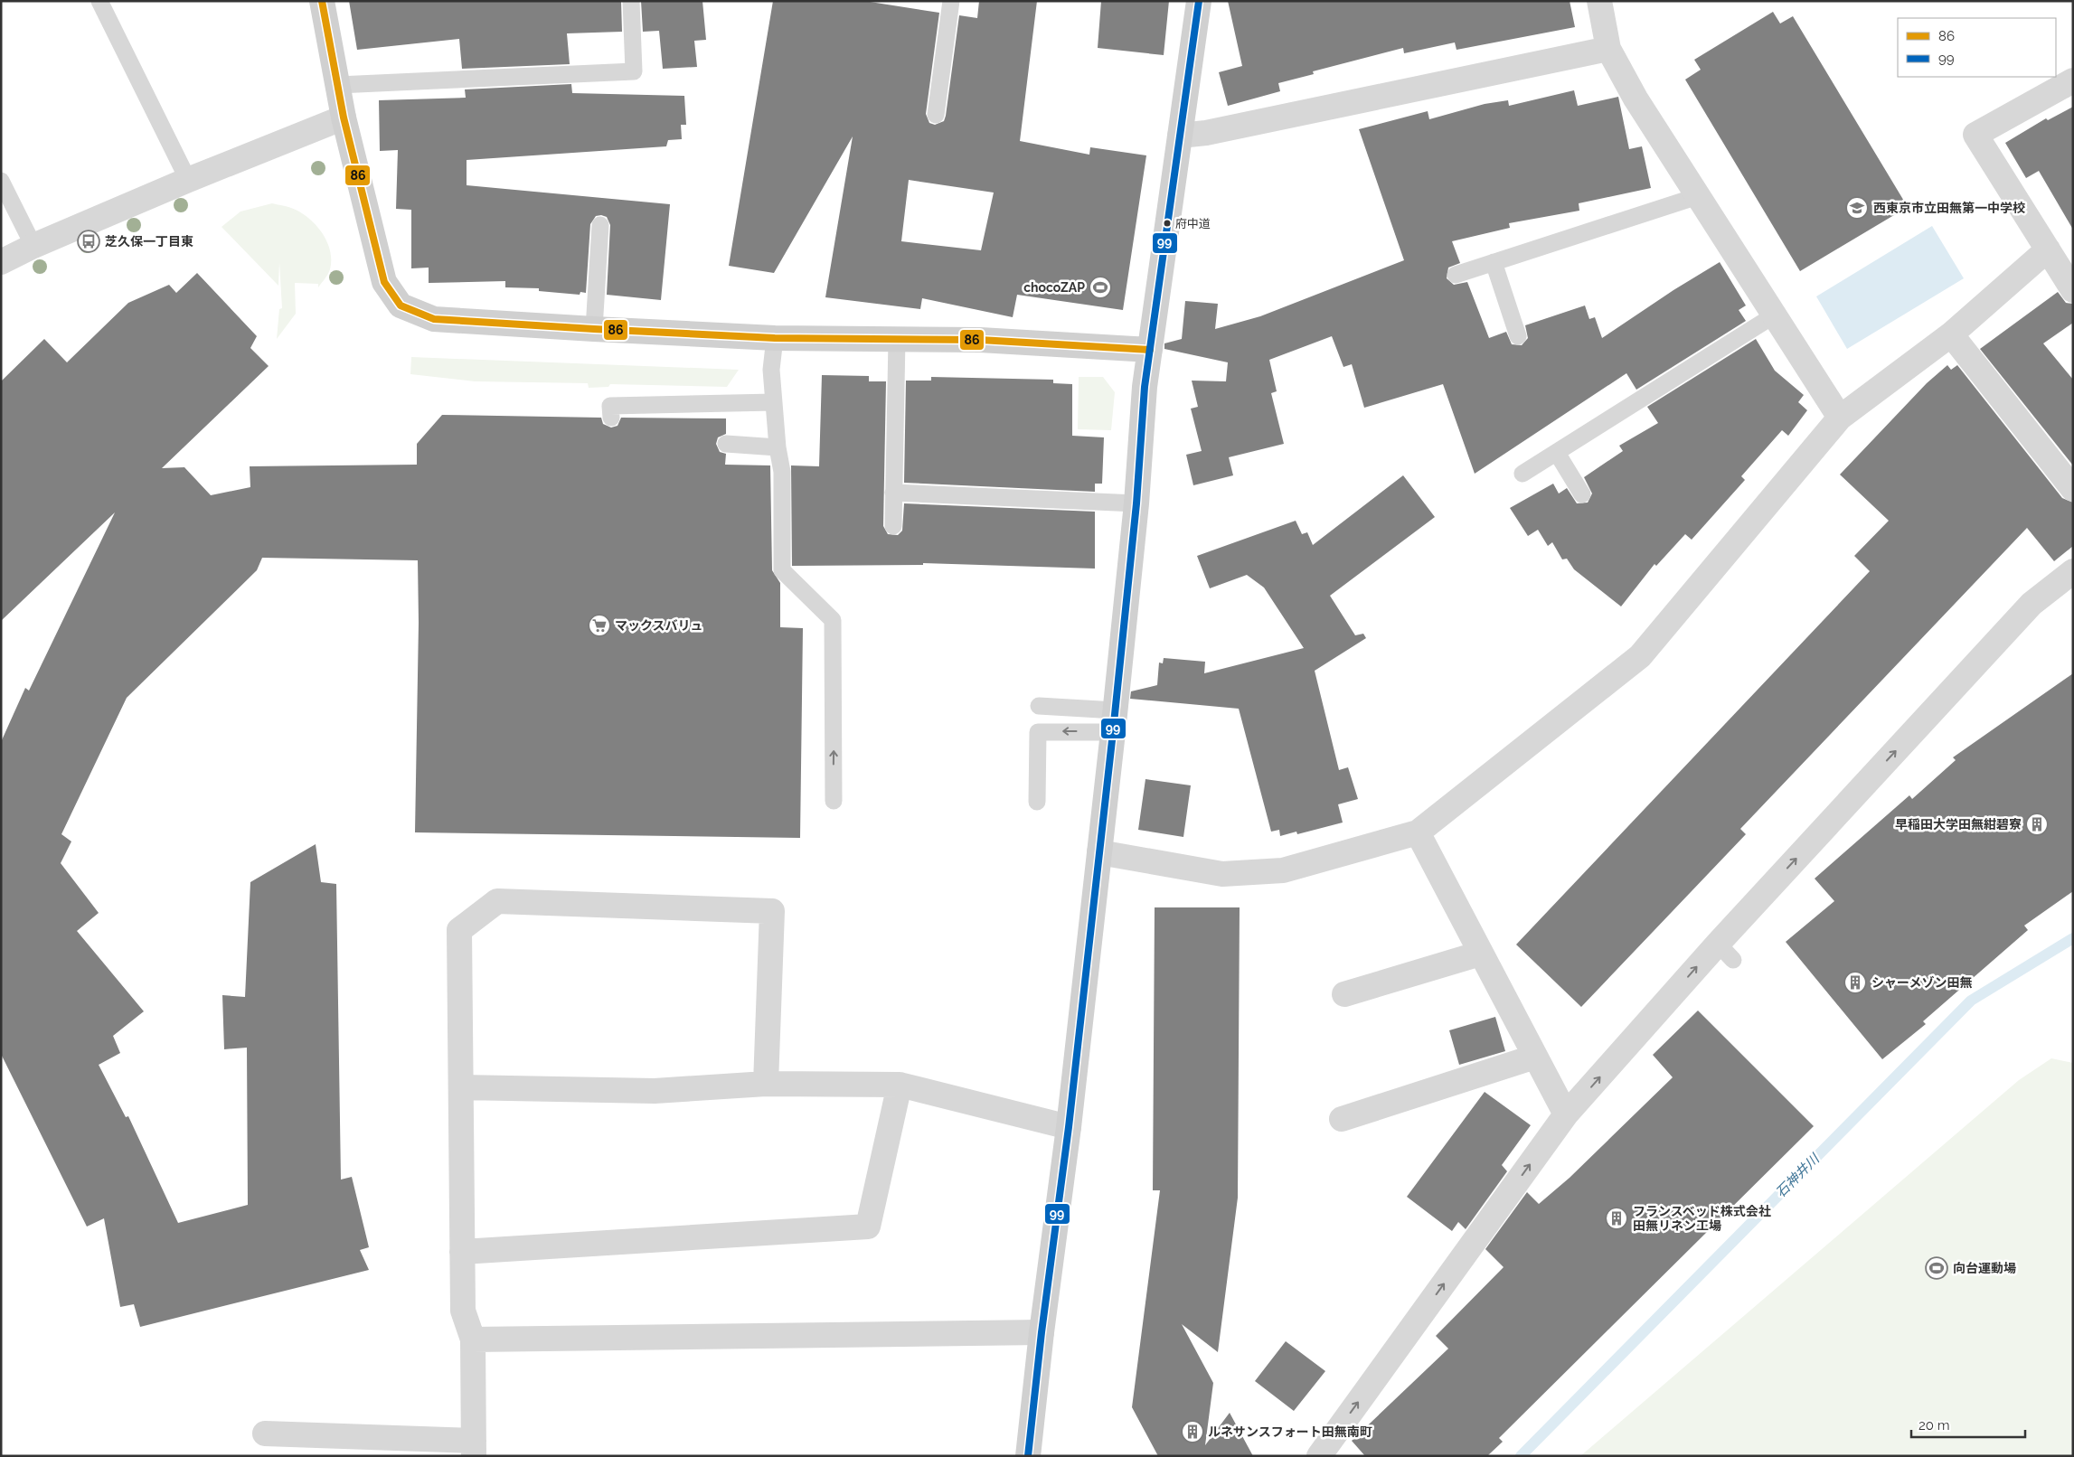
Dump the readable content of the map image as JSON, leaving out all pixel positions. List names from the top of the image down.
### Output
{
  "water": ["石神井川"],
  "places": {
    "school or university": ["西東京市立田無第一中学校"],
    "other": ["府中道"],
    "bus stop": ["芝久保一丁目東"],
    "sports": ["chocoZAP", "向台運動場"],
    "supermarket": ["マックスバリュ"],
    "building": [
      "早稲田大学田無紺碧寮",
      "シャーメゾン田無",
      "フランスベッド株式会社 田無リネン工場",
      "ルネサンスフォート田無南町"
    ]
  },
  "lines": ["transit line 86", "transit line 99"],
  "legend": ["86", "99"],
  "scale_bar": "20 m"
}
